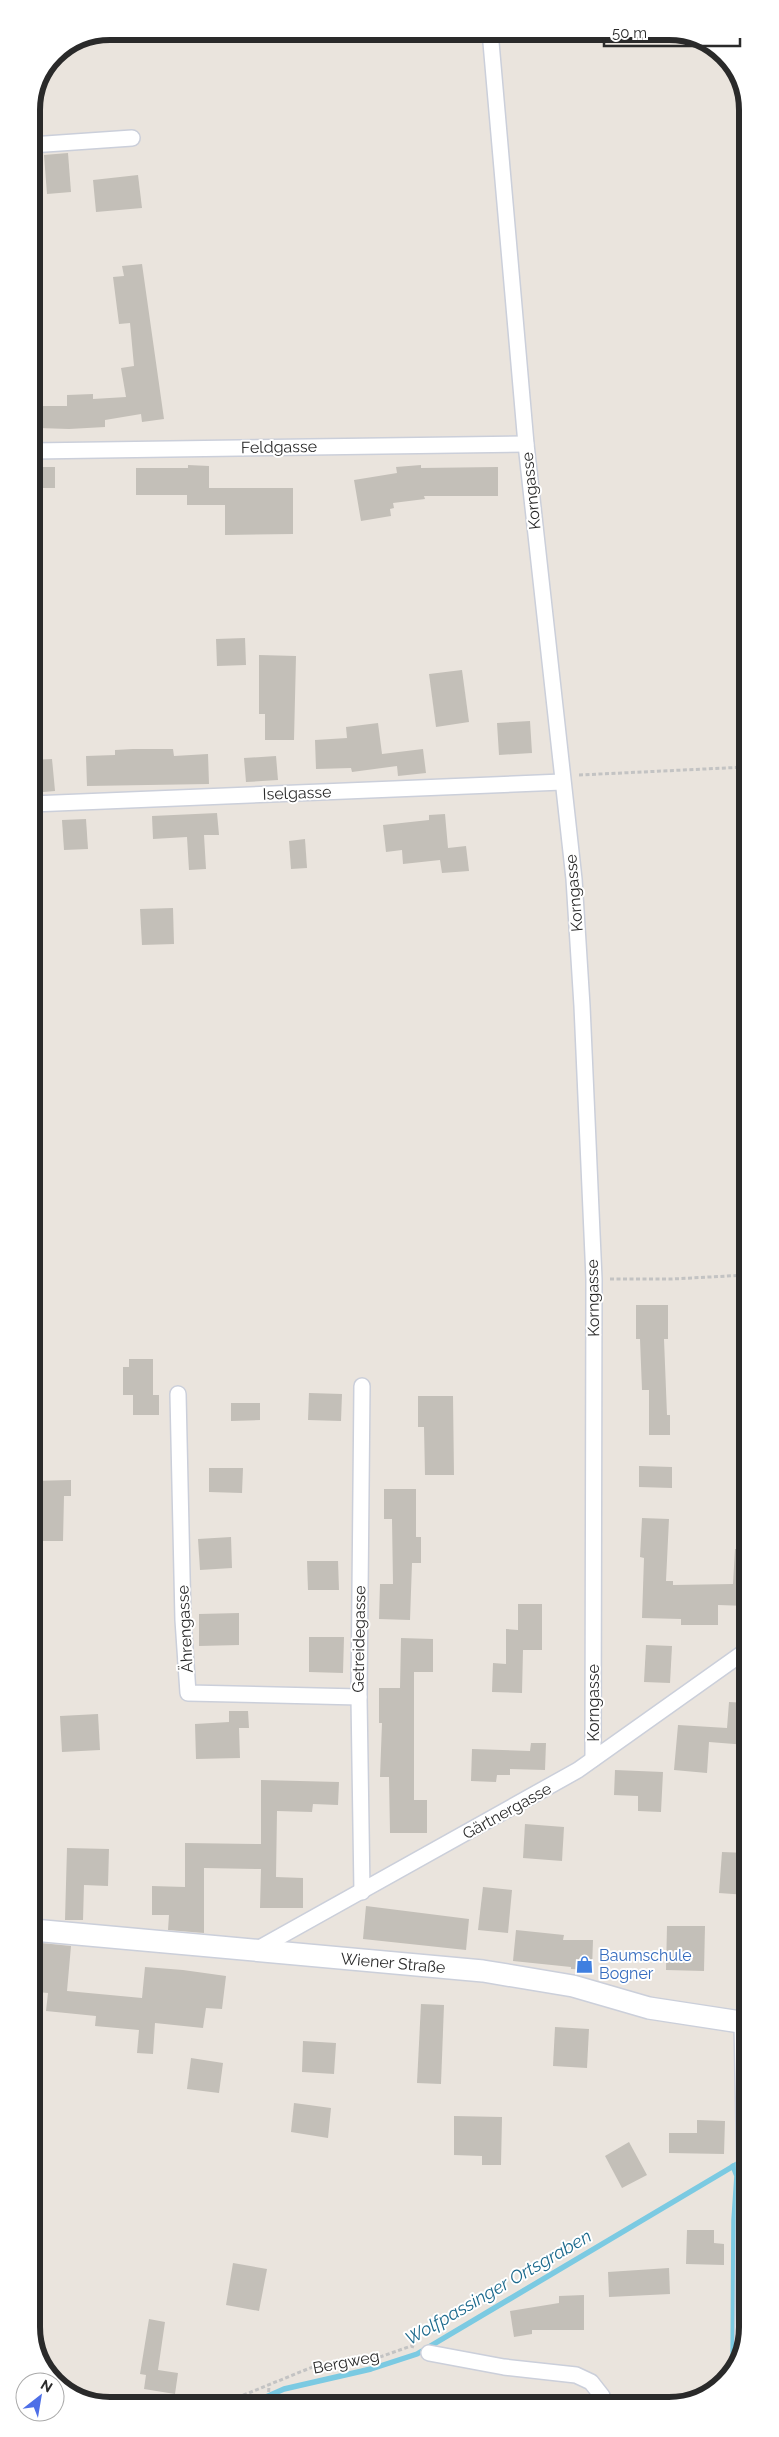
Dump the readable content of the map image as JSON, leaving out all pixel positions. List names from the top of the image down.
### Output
{
  "streets": {
    "main road": ["Wiener Straße"],
    "street": [
      "Feldgasse",
      "Korngasse",
      "Iselgasse",
      "Ährengasse",
      "Getreidegasse",
      "Gärtnergasse"
    ],
    "path": ["Bergweg"]
  },
  "crossings": [
    ["Feldgasse", "Korngasse"],
    ["Korngasse", "Iselgasse"],
    ["Korngasse", "Gärtnergasse"],
    ["Ährengasse", "Getreidegasse"],
    ["Getreidegasse", "Gärtnergasse"],
    ["Gärtnergasse", "Wiener Straße"]
  ],
  "water": ["Wolfpassinger Ortsgraben"],
  "places": {
    "shop": ["Baumschule Bogner"]
  },
  "scale_bar": "50 m",
  "north": "top right"
}
